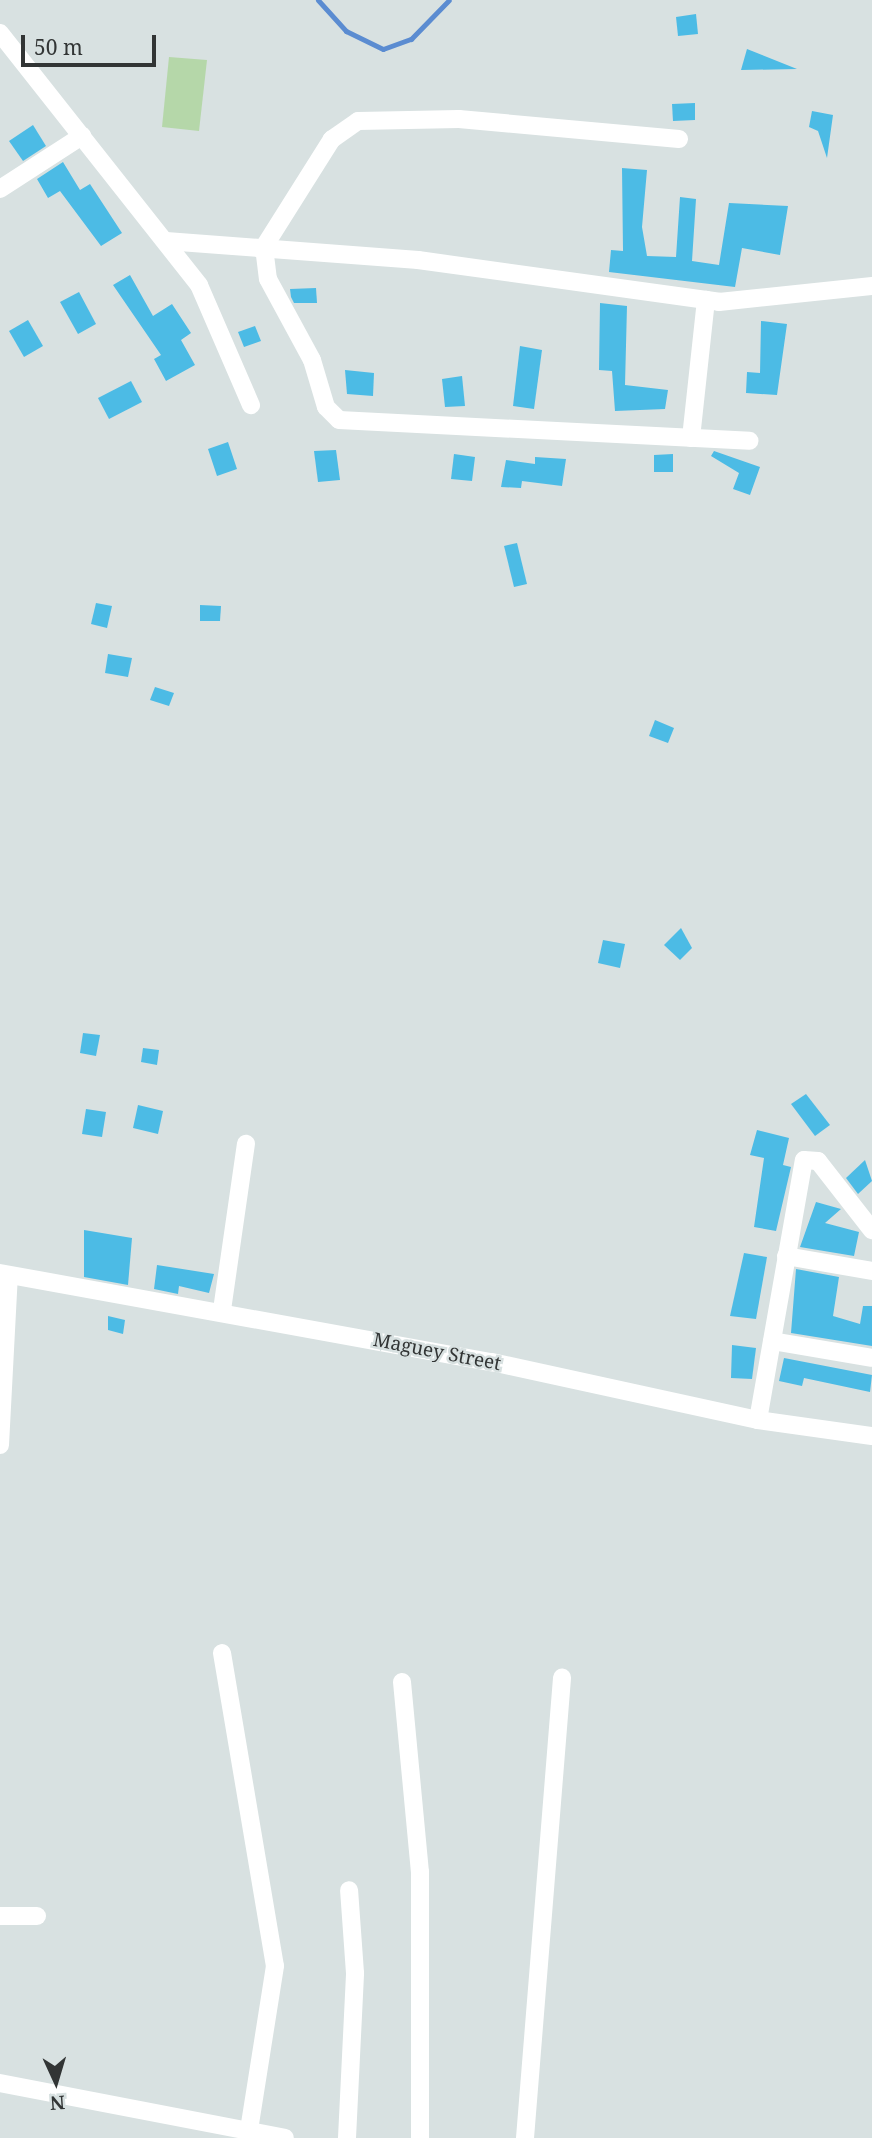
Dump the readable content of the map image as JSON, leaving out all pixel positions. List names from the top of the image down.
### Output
{
  "streets": {
    "street": ["Maguey Street"]
  },
  "scale_bar": "50 m",
  "north": "bottom"
}
